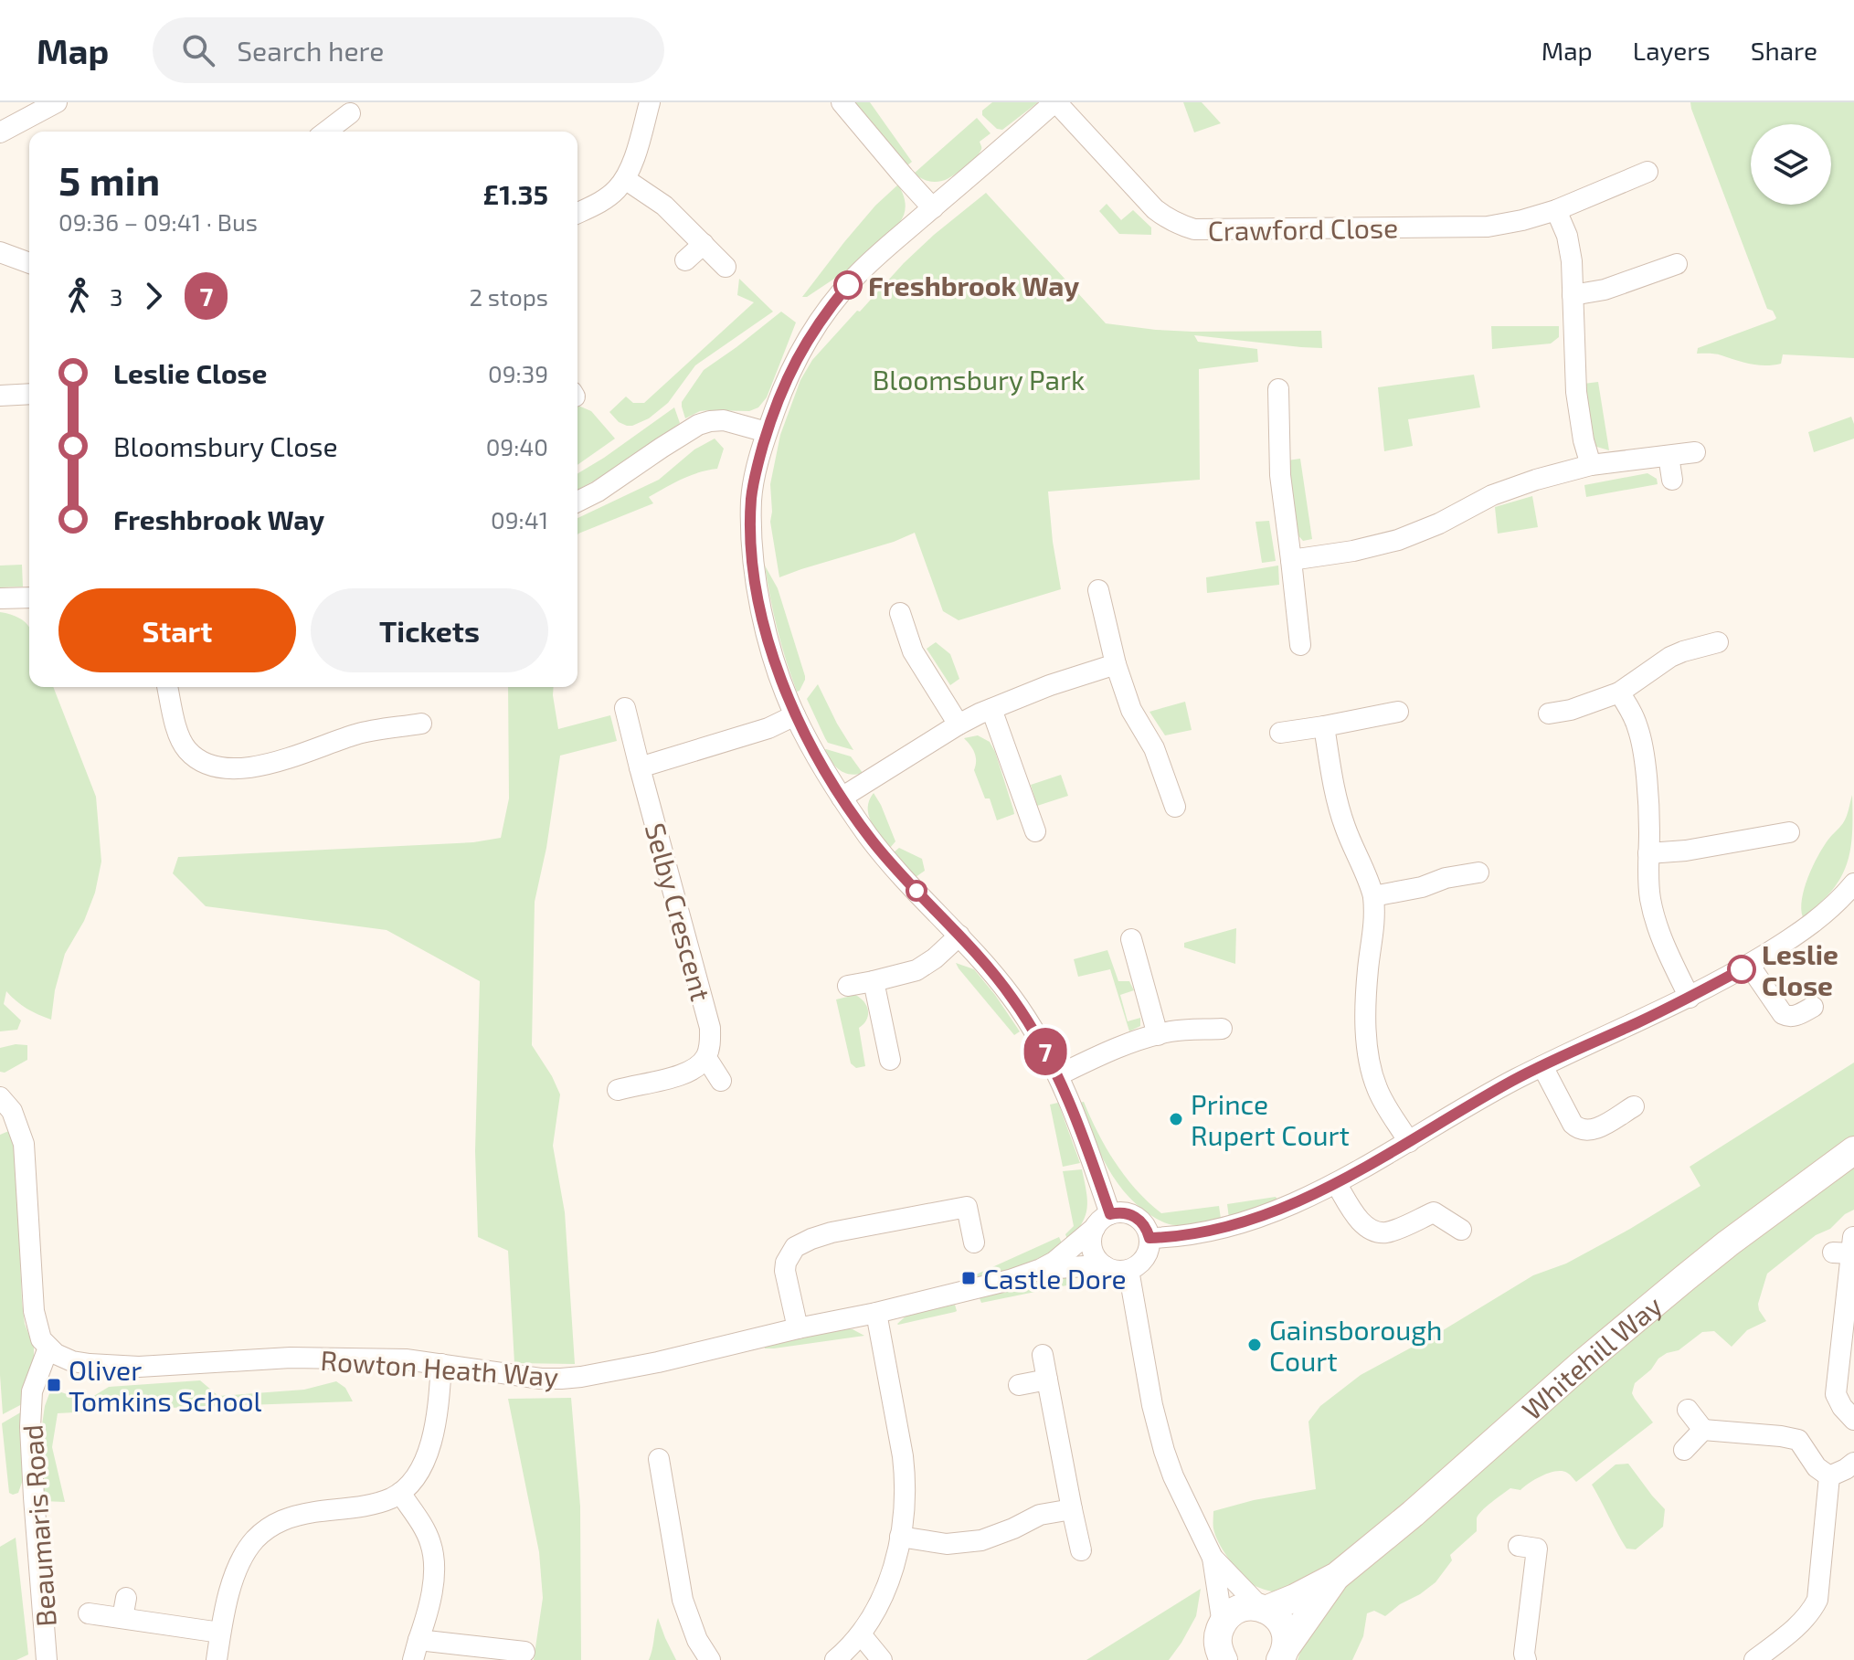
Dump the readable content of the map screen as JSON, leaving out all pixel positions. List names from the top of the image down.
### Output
{
  "streets": {
    "main road": ["Whitehill Way"],
    "street": [
      "Crawford Close",
      "Selby Crescent",
      "Rowton Heath Way",
      "Beaumaris Road"
    ]
  },
  "crossings": [
    ["Rowton Heath Way", "Beaumaris Road"]
  ],
  "parks": ["Bloomsbury Park"],
  "places": {
    "other": [
      "Freshbrook Way",
      "Leslie Close",
      "Prince Rupert Court",
      "Gainsborough Court"
    ],
    "transit": ["Castle Dore", "Oliver Tomkins School"]
  },
  "lines": ["bus line 7"],
  "page": {
    "header": "Map",
    "search": "Search here",
    "nav": ["Map", "Layers", "Share"],
    "on_map": "7",
    "heading": ["5 min", "09:36 – 09:41 · Bus", "£1.35"],
    "legs": ["3", "7", "2 stops"],
    "list": [
      {
        "name": "Leslie Close",
        "value": "09:39"
      },
      {
        "name": "Bloomsbury Close",
        "value": "09:40"
      },
      {
        "name": "Freshbrook Way",
        "value": "09:41"
      }
    ],
    "buttons": ["Start", "Tickets"]
  }
}
